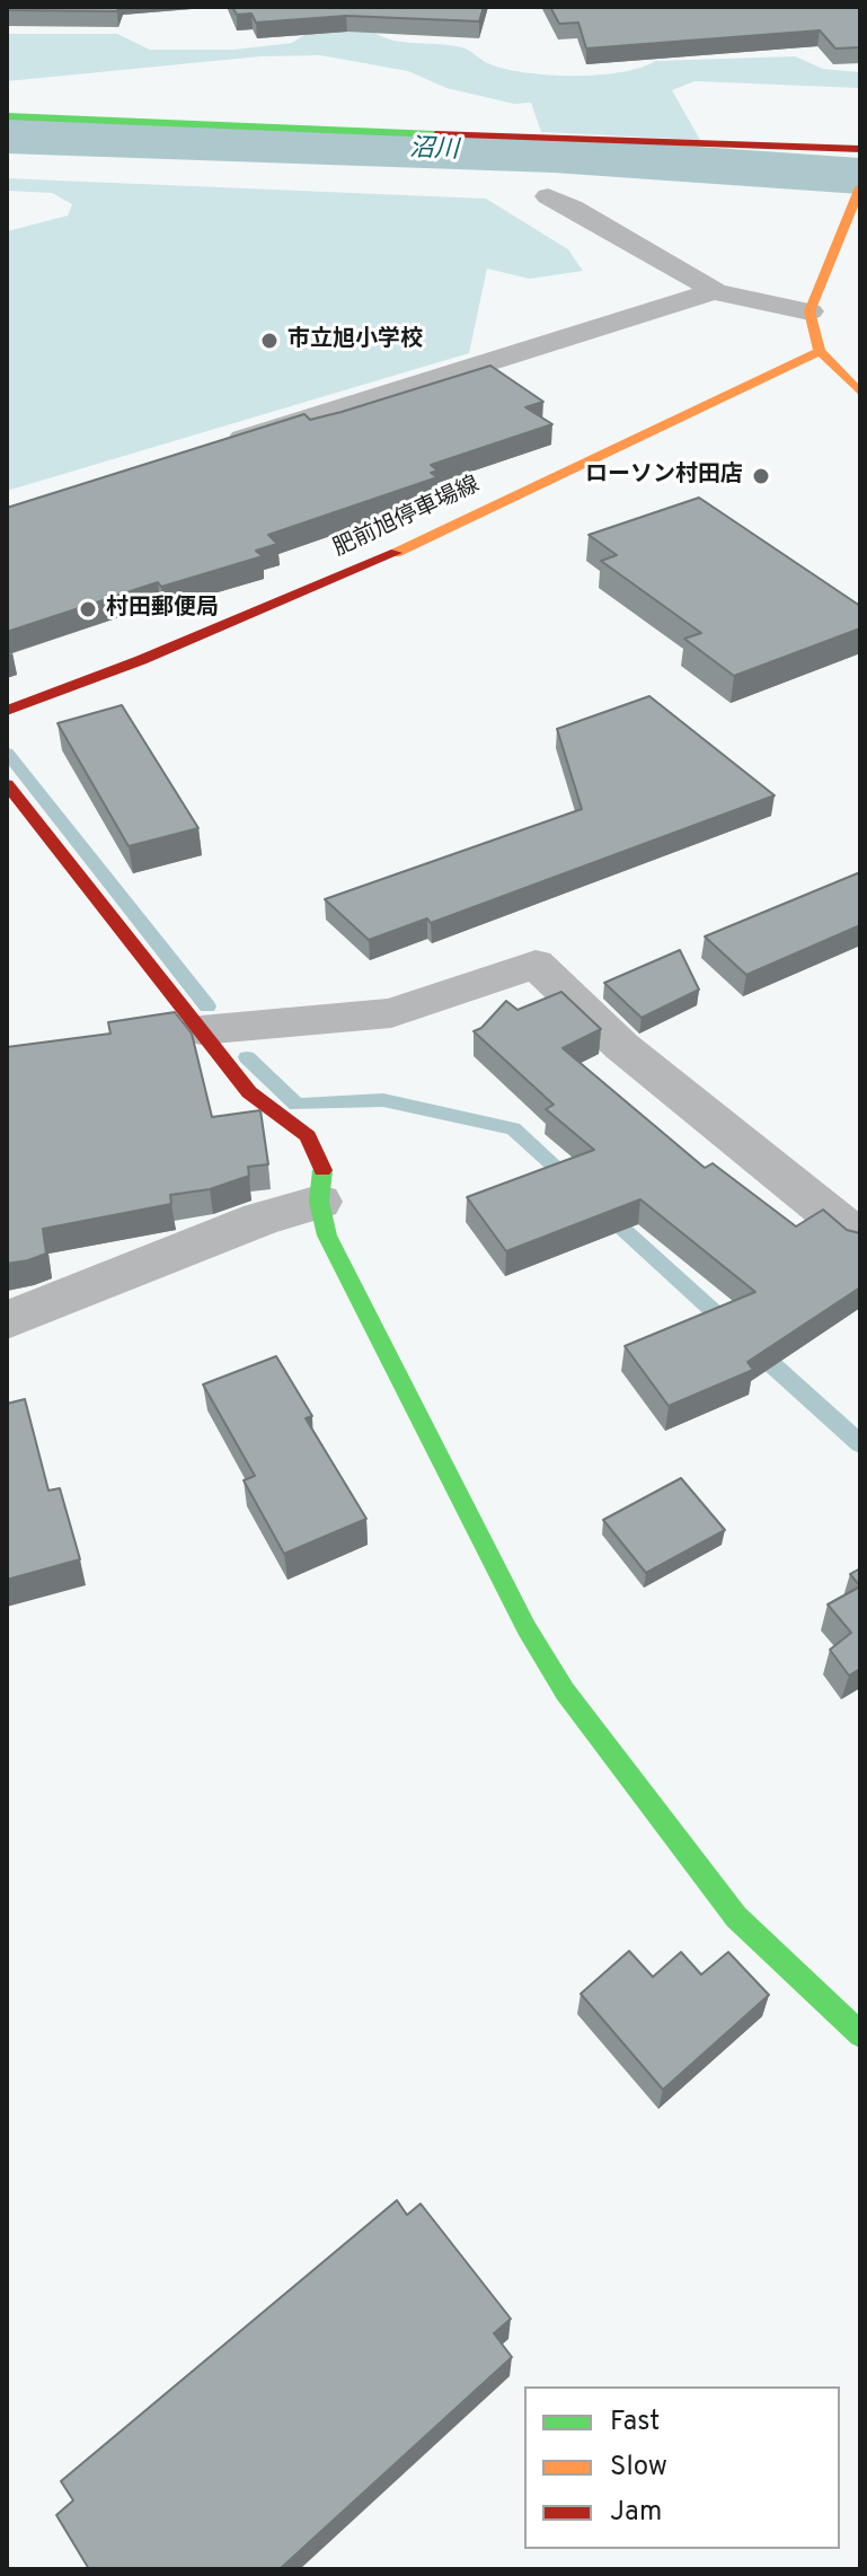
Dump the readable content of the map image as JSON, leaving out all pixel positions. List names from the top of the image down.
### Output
{
  "streets": {
    "street": ["肥前旭停車場線"]
  },
  "water": ["沼川"],
  "places": ["市立旭小学校", "ローソン村田店", "村田郵便局"],
  "legend": ["Fast", "Slow", "Jam"]
}
